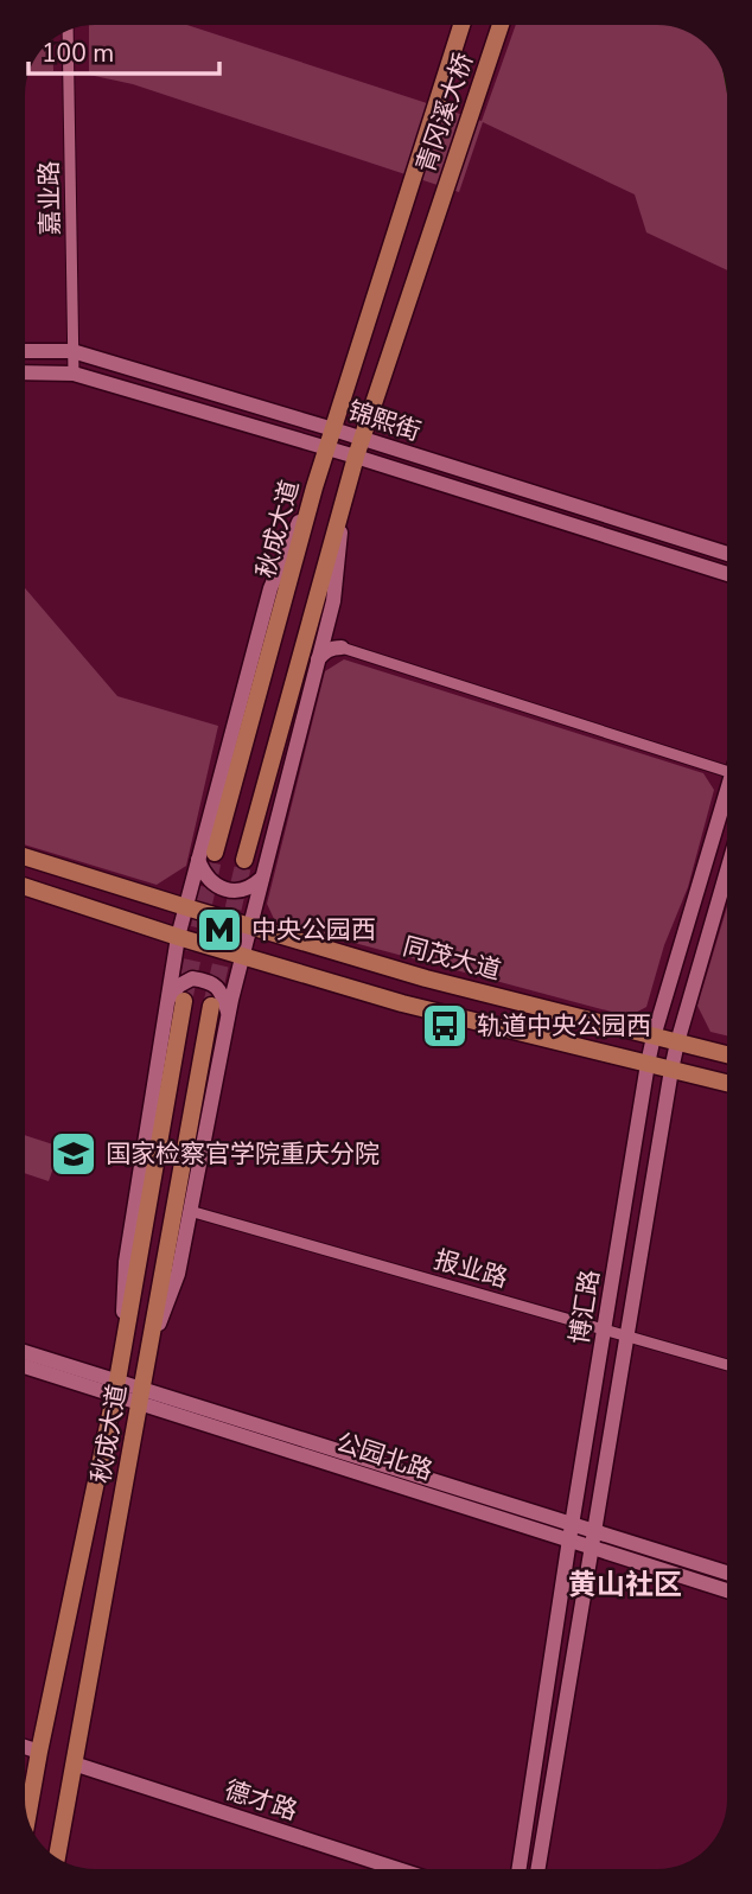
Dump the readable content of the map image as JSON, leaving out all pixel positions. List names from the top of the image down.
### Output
{
  "streets": {
    "main road": [
      "青冈溪大桥",
      "锦熙街",
      "秋成大道",
      "同茂大道",
      "博汇路",
      "公园北路",
      "德才路"
    ],
    "street": ["嘉业路", "报业路"]
  },
  "crossings": [
    ["青冈溪大桥", "锦熙街"],
    ["青冈溪大桥", "秋成大道"],
    ["嘉业路", "锦熙街"],
    ["锦熙街", "秋成大道"],
    ["秋成大道", "公园北路"],
    ["秋成大道", "德才路"],
    ["同茂大道", "博汇路"],
    ["报业路", "博汇路"],
    ["博汇路", "公园北路"]
  ],
  "districts": ["黄山社区"],
  "places": {
    "metro station": ["中央公园西"],
    "bus stop": ["轨道中央公园西"],
    "school or university": ["国家检察官学院重庆分院"]
  },
  "scale_bar": "100 m"
}
